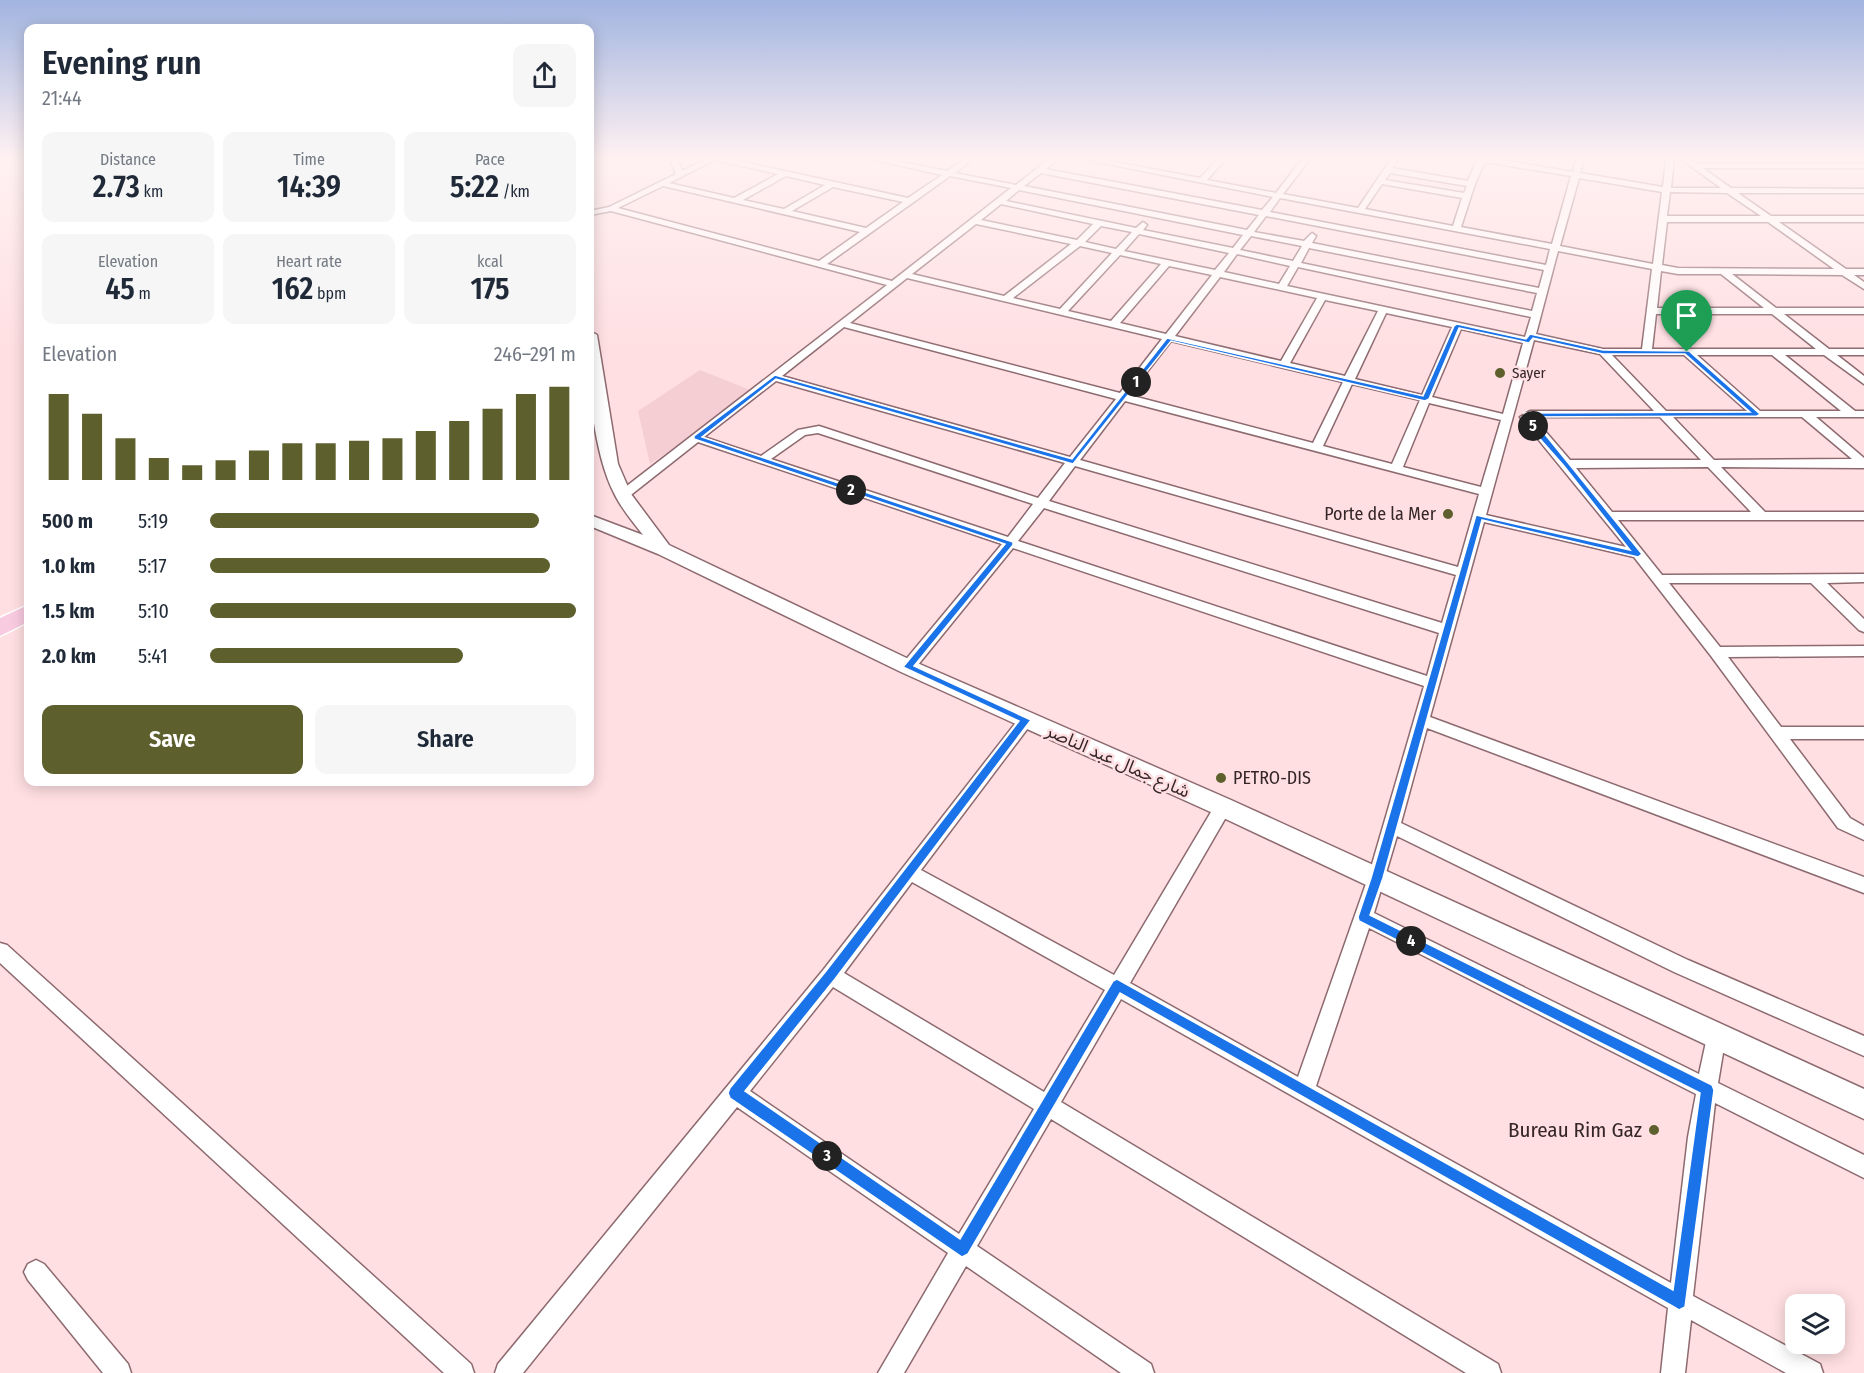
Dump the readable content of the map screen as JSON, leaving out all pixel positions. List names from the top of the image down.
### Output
{
  "streets": {
    "main road": ["شارع جمال عبد الناصر"]
  },
  "places": [
    "Sayer",
    "Porte de la Mer",
    "PETRO-DIS",
    "Bureau Rim Gaz"
  ],
  "page": {
    "heading": ["Evening run", "21:44"],
    "stats": [
      ["Distance", "2.73 km"],
      ["Time", "14:39"],
      ["Pace", "5:22 /km"],
      ["Elevation", "45 m"],
      ["Heart rate", "162 bpm"],
      ["kcal", "175"]
    ],
    "chart": ["Elevation", "246–291 m"],
    "pins": [
      "1",
      "5",
      "2",
      "4",
      "3"
    ],
    "list": [
      {
        "name": "500 m",
        "note": "5:19"
      },
      {
        "name": "1.0 km",
        "note": "5:17"
      },
      {
        "name": "1.5 km",
        "note": "5:10"
      },
      {
        "name": "2.0 km",
        "note": "5:41"
      }
    ],
    "buttons": ["Save", "Share"]
  }
}
